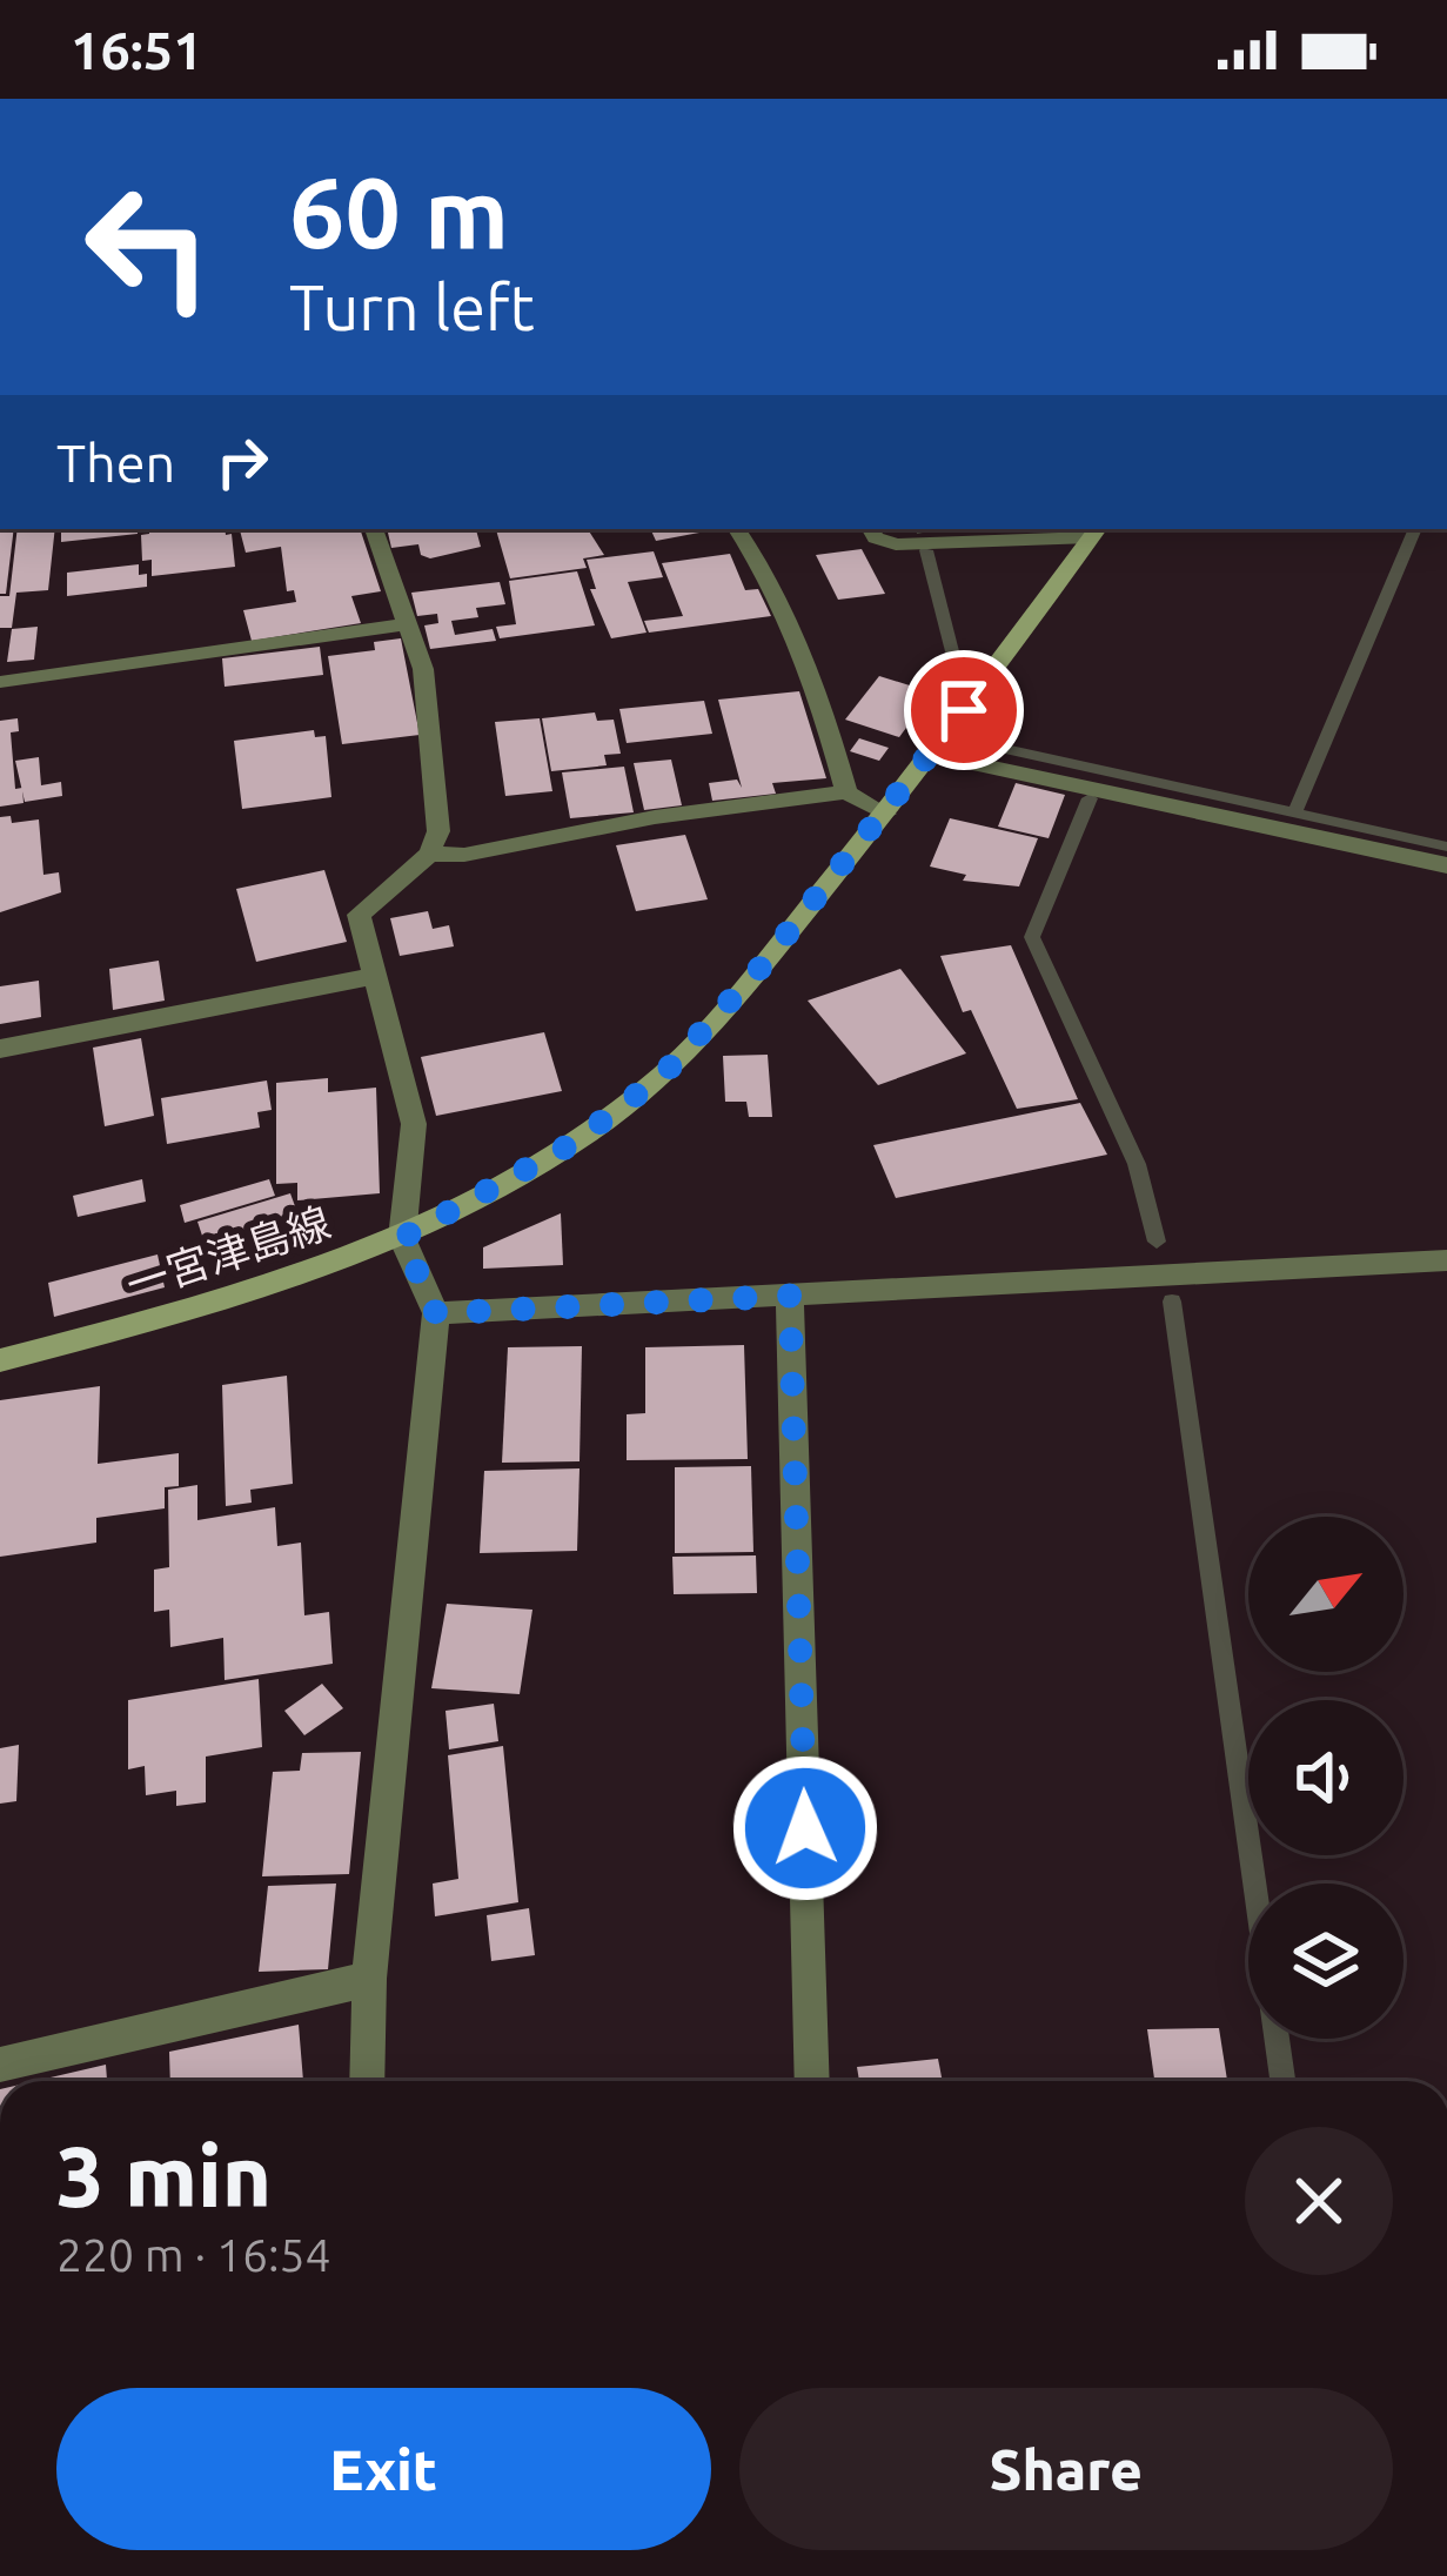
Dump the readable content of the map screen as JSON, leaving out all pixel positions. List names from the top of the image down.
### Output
{
  "streets": {
    "main road": ["一宮津島線"]
  },
  "north": "top right",
  "page": {
    "status": "16:51",
    "turn": ["60 m", "Turn left"],
    "then": "Then",
    "heading": ["3 min", "220 m · 16:54"],
    "buttons": ["Exit", "Share"]
  }
}
